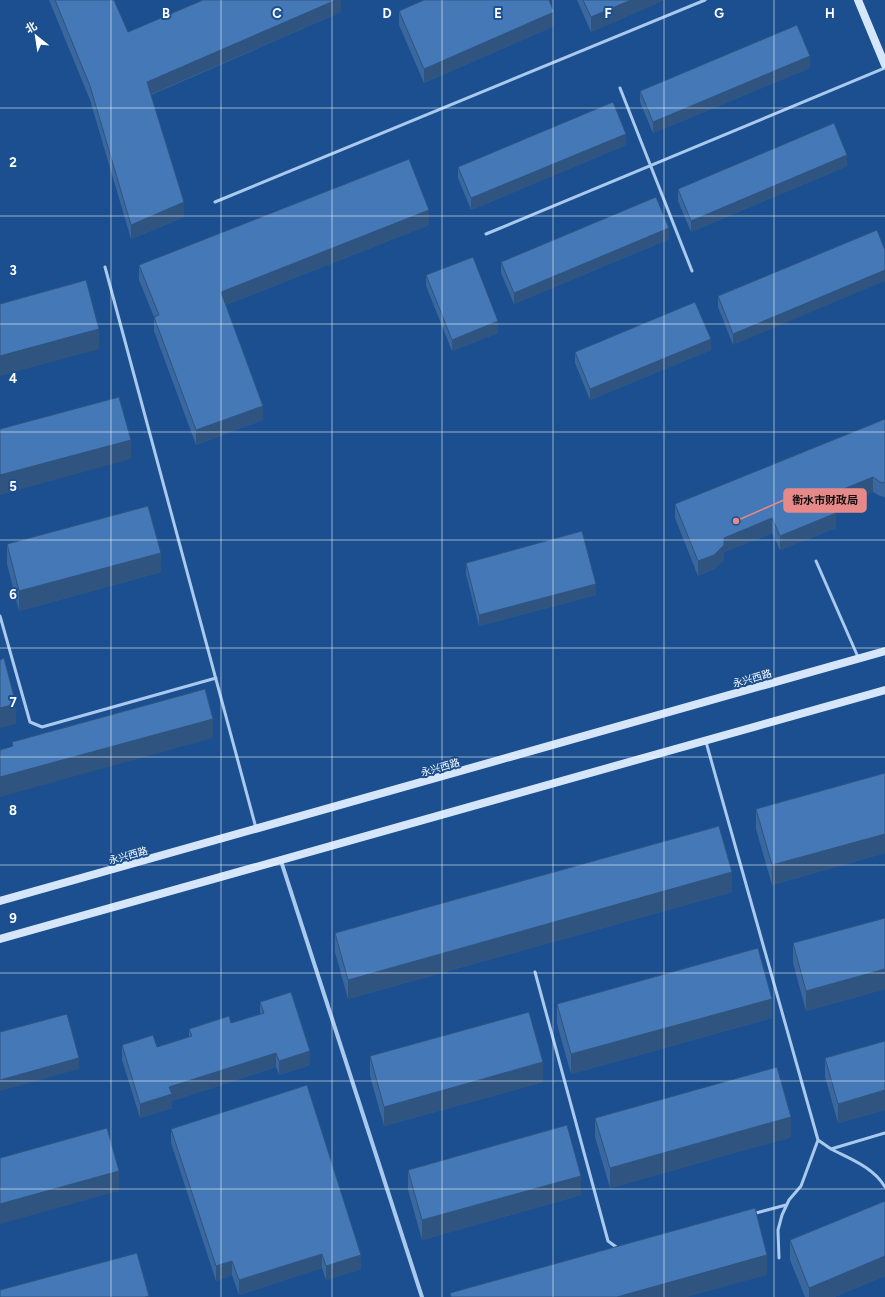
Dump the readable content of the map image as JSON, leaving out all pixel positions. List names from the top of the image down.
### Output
{
  "streets": {
    "main road": ["永兴西路"]
  },
  "places": ["衡水市财政局"],
  "north": "top left",
  "grid": {
    "columns": [
      "B",
      "C",
      "D",
      "E",
      "F",
      "G",
      "H"
    ],
    "rows": [
      "2",
      "3",
      "4",
      "5",
      "6",
      "7",
      "8",
      "9"
    ]
  }
}
